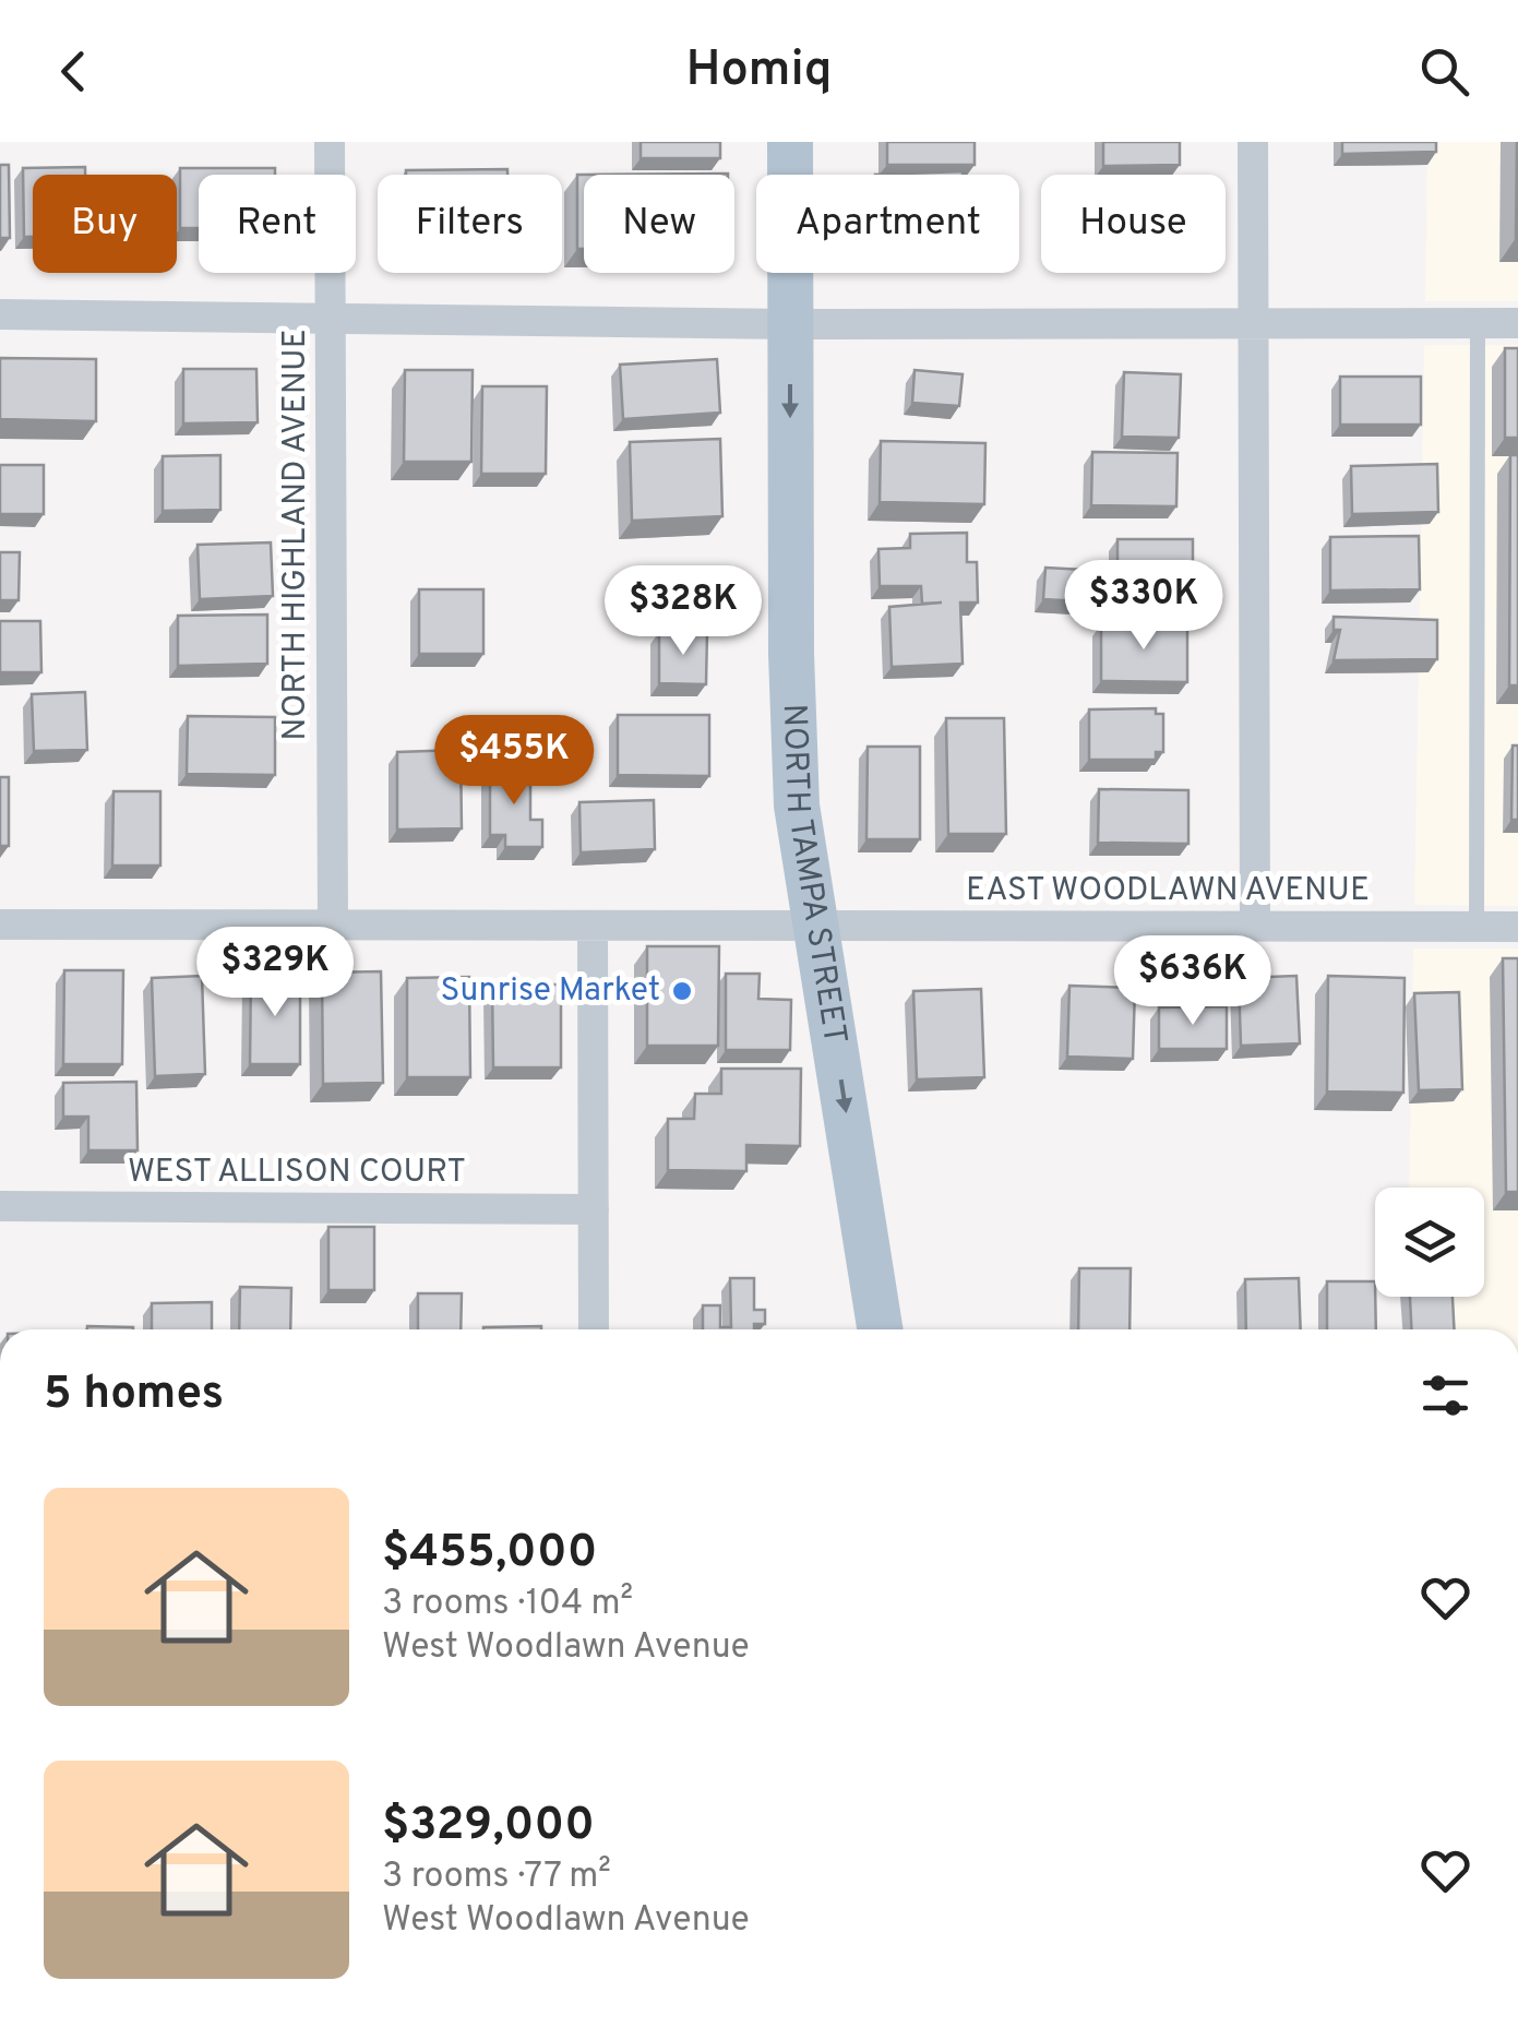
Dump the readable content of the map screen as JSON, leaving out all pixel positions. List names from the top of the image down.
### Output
{
  "streets": {
    "main road": ["NORTH TAMPA STREET"],
    "street": ["NORTH HIGHLAND AVENUE", "EAST WOODLAWN AVENUE", "WEST ALLISON COURT"]
  },
  "crossings": [
    ["NORTH HIGHLAND AVENUE", "EAST WOODLAWN AVENUE"],
    ["NORTH TAMPA STREET", "EAST WOODLAWN AVENUE"]
  ],
  "one_way": ["NORTH TAMPA STREET"],
  "places": ["Sunrise Market"],
  "page": {
    "header": "Homiq",
    "chip": [
      "Buy",
      "Rent",
      "Filters",
      "New",
      "Apartment",
      "House"
    ],
    "price": [
      "$330K",
      "$328K",
      "$455K",
      "$329K",
      "$636K"
    ],
    "heading": "5 homes",
    "list": [
      {
        "name": "$455,000",
        "note": "3 rooms · 104 m² · West Woodlawn Avenue"
      },
      {
        "name": "$329,000",
        "note": "3 rooms · 77 m² · West Woodlawn Avenue"
      }
    ]
  }
}
